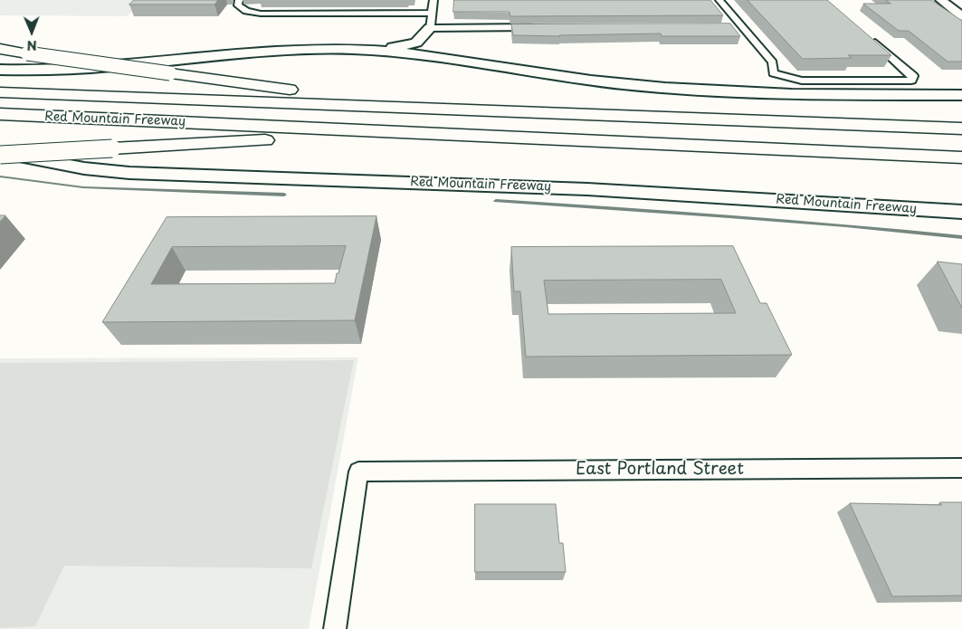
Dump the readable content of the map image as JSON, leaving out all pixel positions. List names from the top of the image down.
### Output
{
  "streets": {
    "highway": ["Red Mountain Freeway"],
    "street": ["East Portland Street"]
  },
  "north": "bottom"
}
